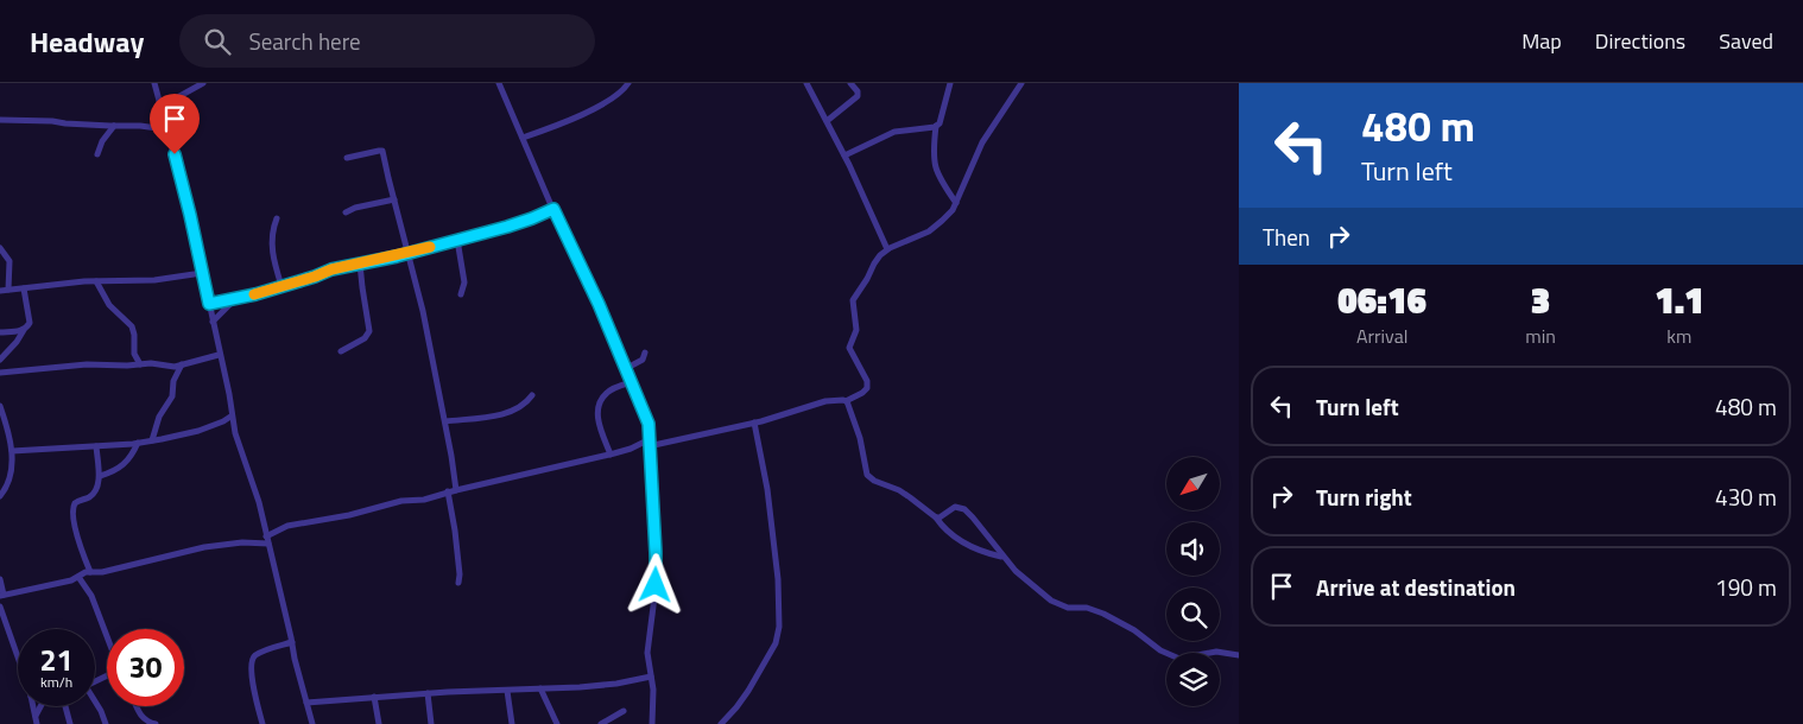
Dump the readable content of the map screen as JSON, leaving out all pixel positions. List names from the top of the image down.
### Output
{
  "north": "bottom left",
  "page": {
    "header": "Headway",
    "search": "Search here",
    "nav": ["Map", "Directions", "Saved"],
    "turn": ["480 m", "Turn left"],
    "then": "Then",
    "eta": [
      "06:16",
      "Arrival",
      "3",
      "min",
      "1.1",
      "km"
    ],
    "list": [
      {
        "name": "Turn left",
        "value": "480 m"
      },
      {
        "name": "Turn right",
        "value": "430 m"
      },
      {
        "name": "Arrive at destination",
        "value": "190 m"
      }
    ],
    "speed": "21 km/h",
    "limit": "30"
  }
}
